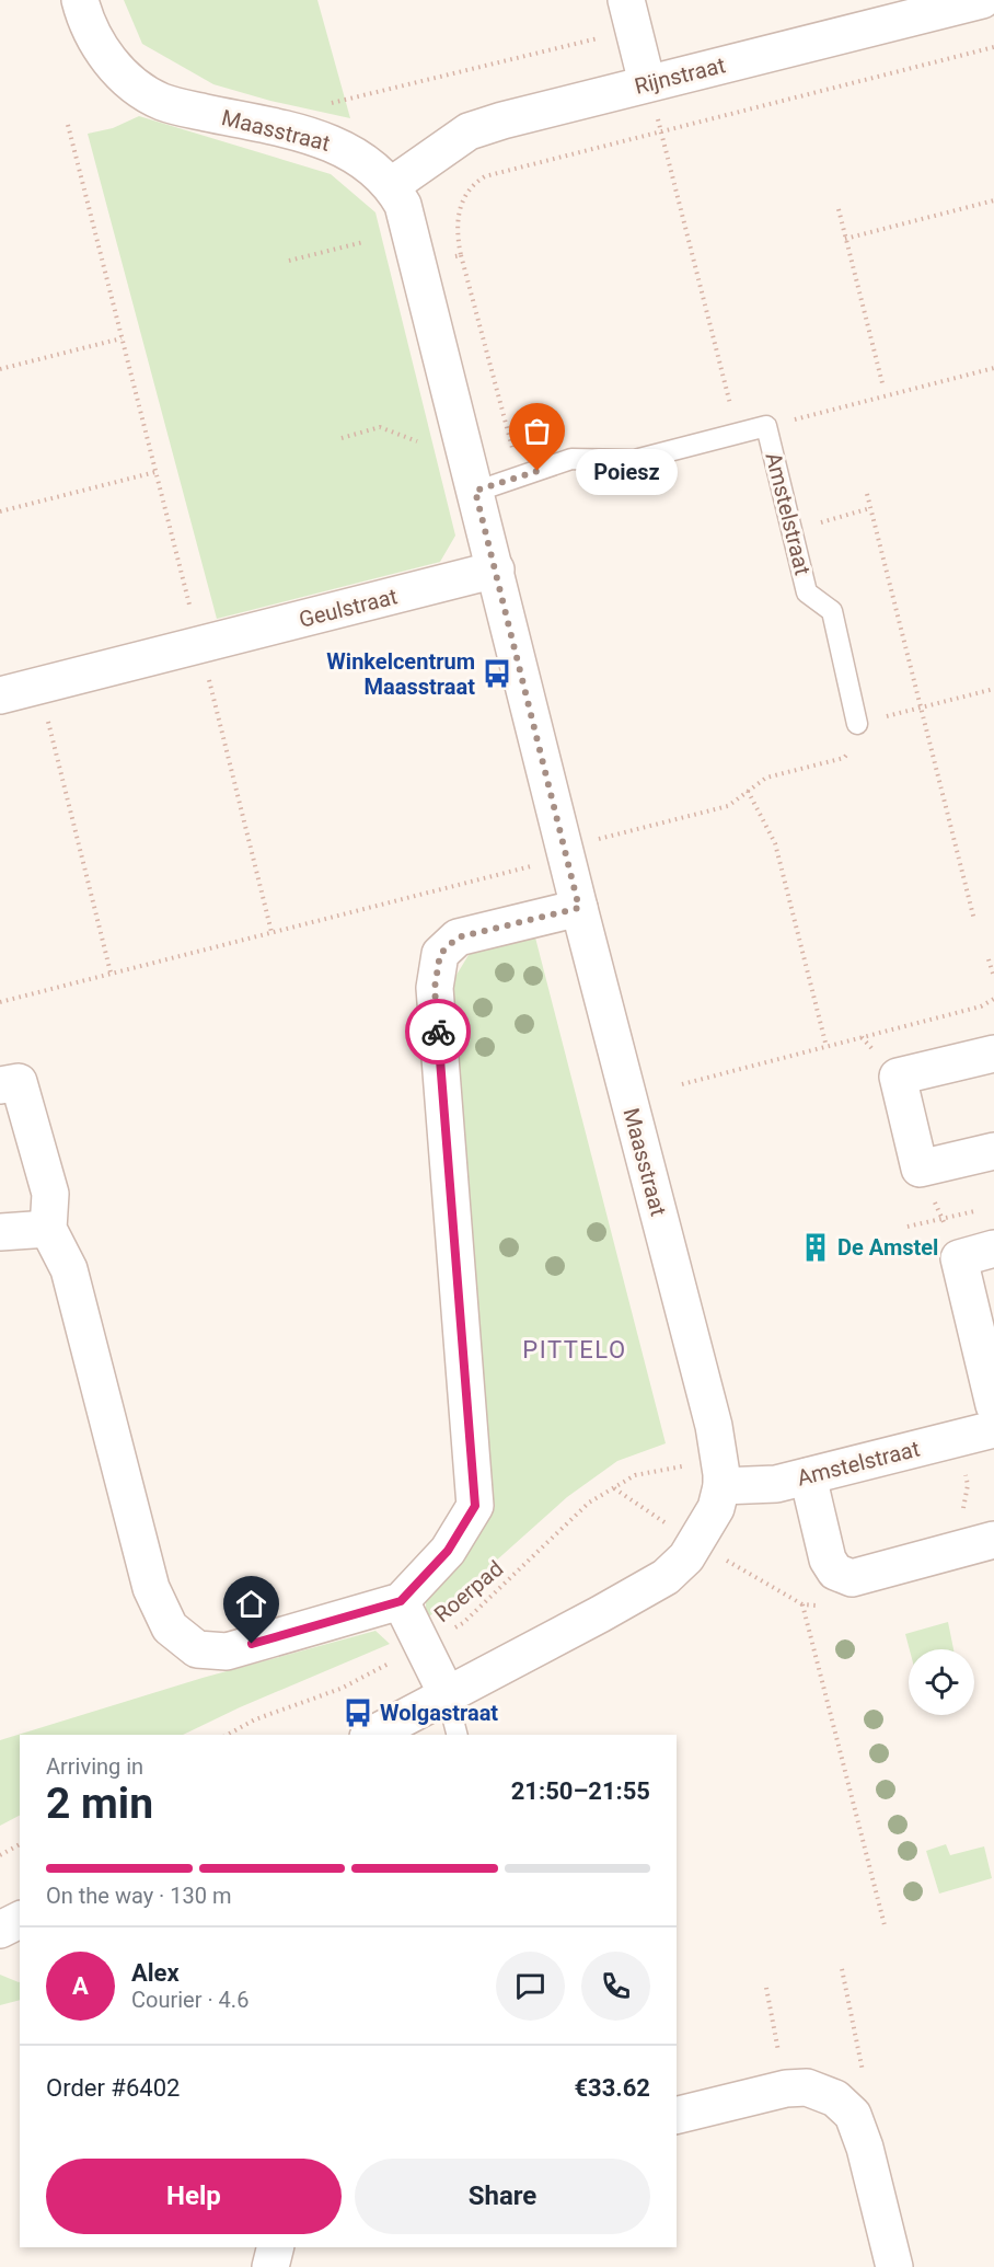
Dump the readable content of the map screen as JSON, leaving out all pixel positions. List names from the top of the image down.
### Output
{
  "streets": {
    "street": [
      "Rijnstraat",
      "Maasstraat",
      "Amstelstraat",
      "Geulstraat"
    ],
    "path": ["Roerpad"]
  },
  "crossings": [
    ["Rijnstraat", "Maasstraat"],
    ["Maasstraat", "Amstelstraat"],
    ["Maasstraat", "Geulstraat"]
  ],
  "districts": ["PITTELO"],
  "places": {
    "other": ["Poiesz"],
    "bus stop": ["Winkelcentrum Maasstraat", "Wolgastraat"],
    "building": ["De Amstel"]
  },
  "page": {
    "bubble": "Poiesz",
    "heading": ["2 min", "Arriving in", "21:50–21:55"],
    "panel": [
      "Alex",
      "Courier · 4.6",
      "Order #6402",
      "€33.62"
    ],
    "bar": "On the way · 130 m",
    "round": "A",
    "buttons": ["Help", "Share"]
  }
}
